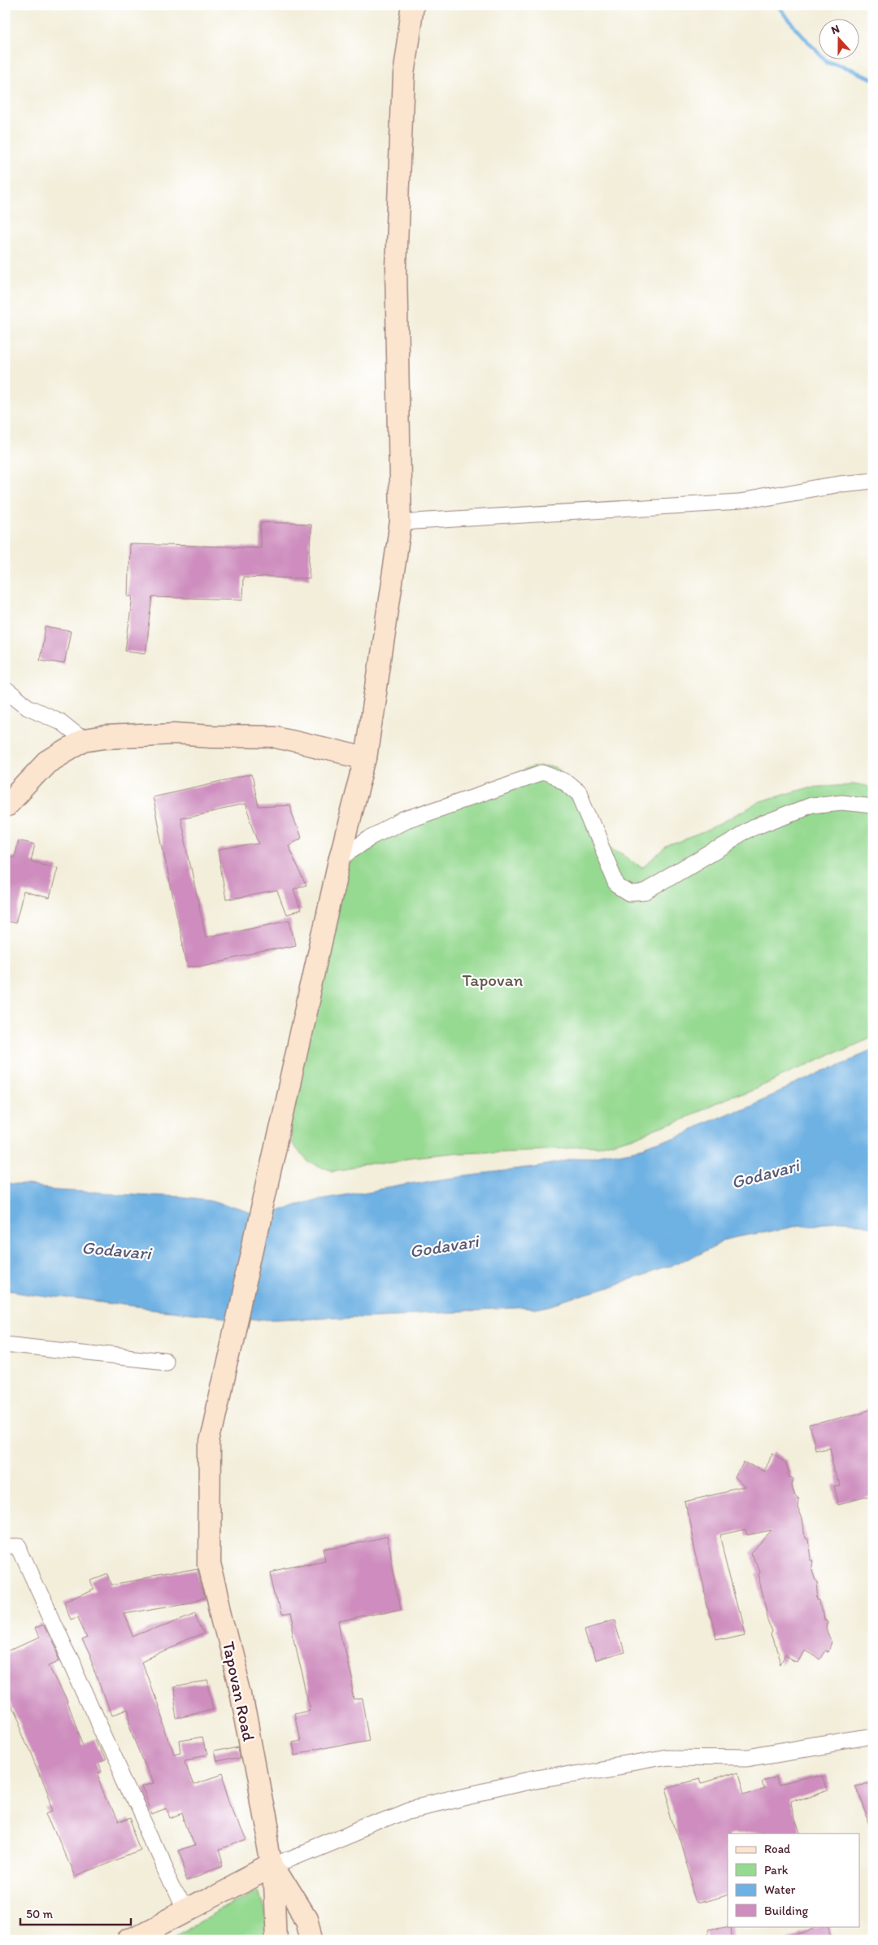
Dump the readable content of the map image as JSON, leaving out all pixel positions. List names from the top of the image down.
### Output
{
  "streets": {
    "main road": ["Tapovan Road"]
  },
  "water": ["Godavari"],
  "parks": ["Tapovan"],
  "legend": [
    "Road",
    "Park",
    "Water",
    "Building"
  ],
  "scale_bar": "50 m",
  "north": "top"
}
